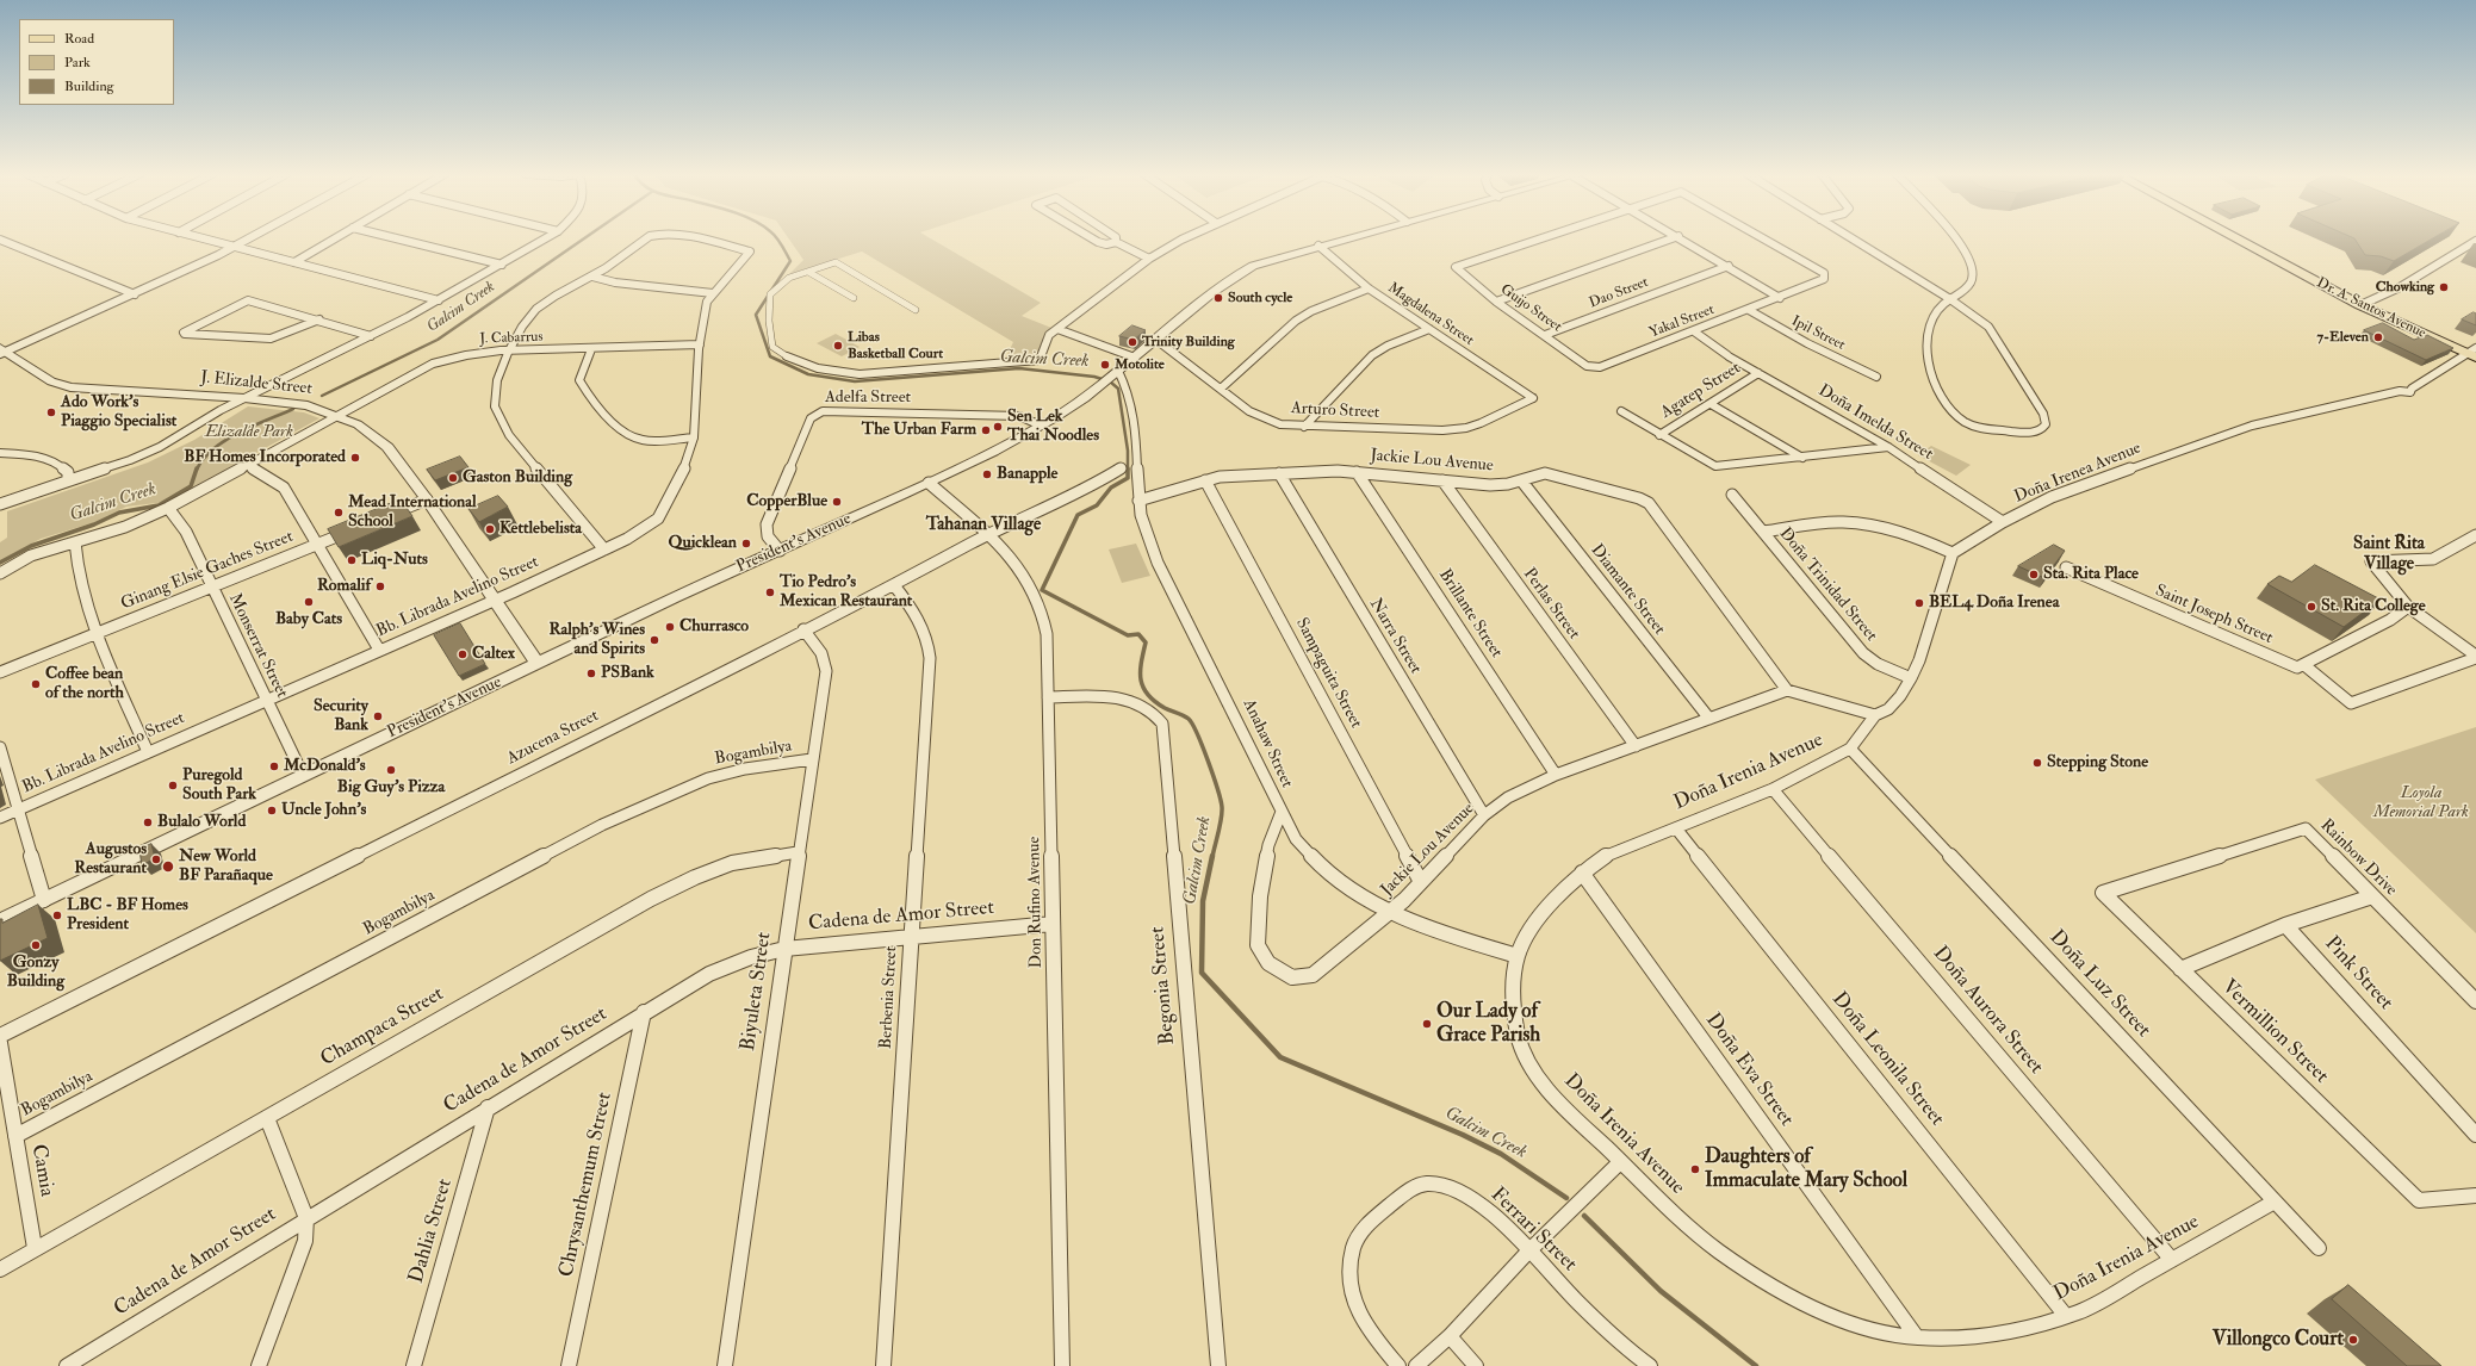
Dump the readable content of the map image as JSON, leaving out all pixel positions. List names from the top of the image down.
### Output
{
  "streets": {
    "main road": ["Dr. A. Santos Avenue"],
    "street": [
      "Dao Street",
      "Guijo Street",
      "Magdalena Street",
      "Yakal Street",
      "Ipil Street",
      "J. Cabarrus",
      "J. Elizalde Street",
      "Agatep Street",
      "Adelfa Street",
      "Arturo Street",
      "Doña Imelda Street",
      "Jackie Lou Avenue",
      "Doña Irenea Avenue",
      "President's Avenue",
      "Ginang Elsie Gaches Street",
      "Doña Trinidad Street",
      "Diamante Street",
      "Bb. Librada Avelino Street",
      "Perlas Street",
      "Brillante Street",
      "Saint Joseph Street",
      "Narra Street",
      "Monserrat Street",
      "Sampaguita Street",
      "Azucena Street",
      "Anahaw Street",
      "Bogambilya",
      "Doña Irenia Avenue",
      "Rainbow Drive",
      "Don Rufino Avenue",
      "Cadena de Amor Street",
      "Pink Street",
      "Doña Luz Street",
      "Begonia Street",
      "Biyuleta Street",
      "Berbenia Street",
      "Doña Aurora Street",
      "Champaca Street",
      "Vermillion Street",
      "Doña Leonila Street",
      "Doña Eva Street",
      "Camia",
      "Chrysanthemum Street",
      "Ferrari Street",
      "Dahlia Street"
    ]
  },
  "crossings": [
    ["Dao Street", "Guijo Street"],
    ["Guijo Street", "Yakal Street"],
    ["Dr. A. Santos Avenue", "Doña Irenea Avenue"],
    ["Magdalena Street", "Arturo Street"],
    ["Magdalena Street", "President's Avenue"],
    ["Yakal Street", "Ipil Street"],
    ["Yakal Street", "Doña Imelda Street"],
    ["J. Cabarrus", "J. Elizalde Street"],
    ["J. Cabarrus", "Bb. Librada Avelino Street"],
    ["J. Cabarrus", "Monserrat Street"],
    ["J. Elizalde Street", "President's Avenue"],
    ["J. Elizalde Street", "Bb. Librada Avelino Street"],
    ["Agatep Street", "Doña Imelda Street"],
    ["Adelfa Street", "President's Avenue"],
    ["Arturo Street", "President's Avenue"],
    ["Doña Imelda Street", "Doña Irenea Avenue"],
    ["Jackie Lou Avenue", "Diamante Street"],
    ["Jackie Lou Avenue", "Perlas Street"],
    ["Jackie Lou Avenue", "Brillante Street"],
    ["Jackie Lou Avenue", "Narra Street"],
    ["Jackie Lou Avenue", "Sampaguita Street"],
    ["Jackie Lou Avenue", "Anahaw Street"],
    ["President's Avenue", "Monserrat Street"],
    ["President's Avenue", "Don Rufino Avenue"],
    ["Ginang Elsie Gaches Street", "Monserrat Street"],
    ["Bb. Librada Avelino Street", "Monserrat Street"],
    ["Azucena Street", "Don Rufino Avenue"],
    ["Azucena Street", "Biyuleta Street"],
    ["Azucena Street", "Berbenia Street"],
    ["Anahaw Street", "Doña Irenia Avenue"],
    ["Bogambilya", "Biyuleta Street"],
    ["Bogambilya", "Camia"],
    ["Doña Irenia Avenue", "Doña Luz Street"],
    ["Doña Irenia Avenue", "Doña Aurora Street"],
    ["Doña Irenia Avenue", "Doña Leonila Street"],
    ["Doña Irenia Avenue", "Doña Eva Street"],
    ["Rainbow Drive", "Vermillion Street"],
    ["Don Rufino Avenue", "Cadena de Amor Street"],
    ["Don Rufino Avenue", "Begonia Street"],
    ["Cadena de Amor Street", "Biyuleta Street"],
    ["Cadena de Amor Street", "Berbenia Street"],
    ["Cadena de Amor Street", "Chrysanthemum Street"],
    ["Cadena de Amor Street", "Dahlia Street"],
    ["Biyuleta Street", "Champaca Street"],
    ["Champaca Street", "Camia"]
  ],
  "districts": ["Tahanan Village", "Saint Rita Village"],
  "water": ["Galcim Creek"],
  "parks": ["Elizalde Park", "Loyola Memorial Park"],
  "places": [
    "Chowking",
    "South cycle",
    "7-Eleven",
    "Trinity Building",
    "Libas Basketball Court",
    "Motolite",
    "Ado Work's Piaggio Specialist",
    "Sen Lek Thai Noodles",
    "The Urban Farm",
    "BF Homes Incorporated",
    "Banapple",
    "Gaston Building",
    "CopperBlue",
    "Mead International School",
    "Kettlebelista",
    "Quicklean",
    "Liq-Nuts",
    "Sta. Rita Place",
    "Romalif",
    "Tio Pedro's Mexican Restaurant",
    "Baby Cats",
    "BEL4 Doña Irenea",
    "St. Rita College",
    "Churrasco",
    "Ralph's Wines and Spirits",
    "Caltex",
    "PSBank",
    "Coffee bean of the north",
    "Security Bank",
    "Stepping Stone",
    "McDonald's",
    "Big Guy's Pizza",
    "Puregold South Park",
    "Uncle John's",
    "Bulalo World",
    "Augustos Restaurant",
    "New World BF Parañaque",
    "LBC - BF Homes President",
    "Gonzy Building",
    "Our Lady of Grace Parish",
    "Daughters of Immaculate Mary School",
    "Villongco Court"
  ],
  "legend": ["Road", "Park", "Building"]
}
